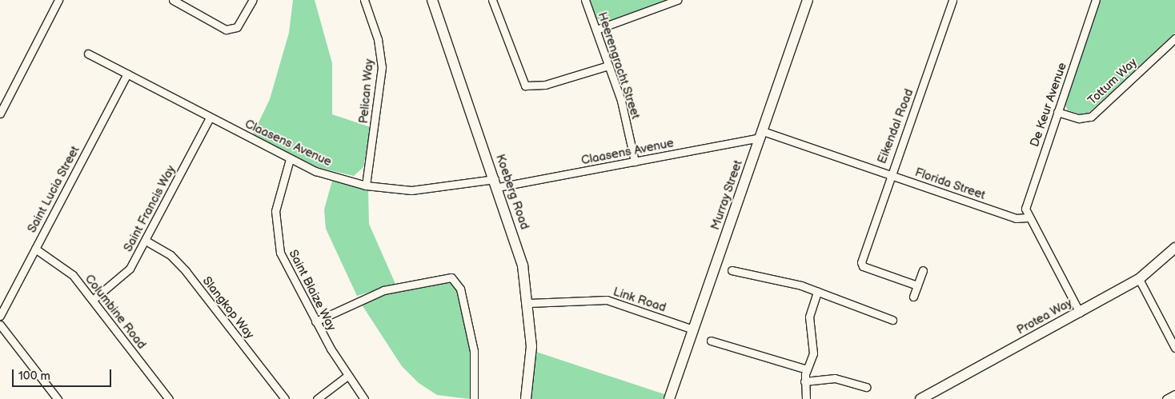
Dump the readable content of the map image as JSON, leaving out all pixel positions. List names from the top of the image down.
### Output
{
  "streets": {
    "street": [
      "Heerengracht Street",
      "Tottum Way",
      "Pelican Way",
      "De Keur Avenue",
      "Eikendal Road",
      "Claasens Avenue",
      "Florida Street",
      "Saint Lucia Street",
      "Koeberg Road",
      "Murray Street",
      "Saint Francis Way",
      "Saint Blaize Way",
      "Link Road",
      "Slangkop Way",
      "Columbine Road",
      "Protea Way"
    ]
  },
  "crossings": [
    ["Heerengracht Street", "Claasens Avenue"],
    ["Tottum Way", "De Keur Avenue"],
    ["Pelican Way", "Claasens Avenue"],
    ["De Keur Avenue", "Florida Street"],
    ["Eikendal Road", "Florida Street"],
    ["Claasens Avenue", "Florida Street"],
    ["Claasens Avenue", "Saint Lucia Street"],
    ["Claasens Avenue", "Koeberg Road"],
    ["Claasens Avenue", "Murray Street"],
    ["Claasens Avenue", "Saint Francis Way"],
    ["Claasens Avenue", "Saint Blaize Way"],
    ["Florida Street", "Murray Street"],
    ["Saint Lucia Street", "Columbine Road"],
    ["Koeberg Road", "Link Road"],
    ["Murray Street", "Link Road"],
    ["Saint Francis Way", "Slangkop Way"],
    ["Saint Francis Way", "Columbine Road"]
  ],
  "scale_bar": "100 m"
}
